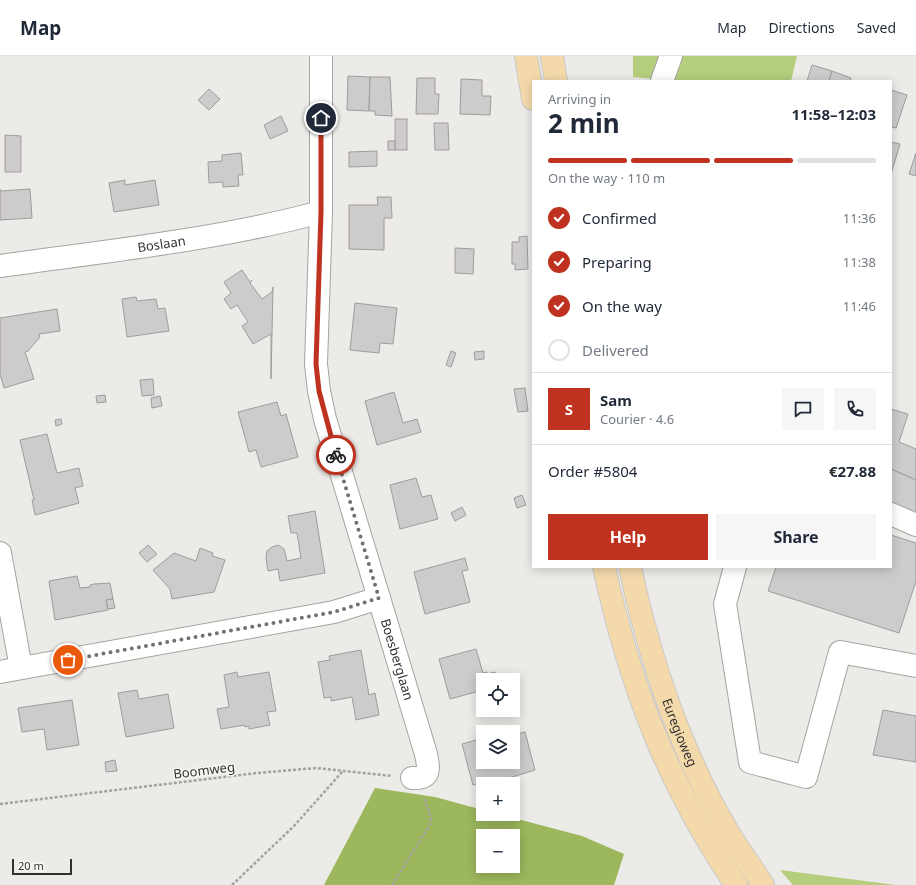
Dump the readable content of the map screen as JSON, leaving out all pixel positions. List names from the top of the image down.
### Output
{
  "streets": {
    "main road": ["Euregioweg"],
    "street": ["Boslaan", "Boesberglaan"],
    "path": ["Boomweg"]
  },
  "crossings": [
    ["Boslaan", "Boesberglaan"],
    ["Boesberglaan", "Boomweg"]
  ],
  "scale_bar": "20 m",
  "page": {
    "header": "Map",
    "nav": ["Map", "Directions", "Saved"],
    "heading": ["2 min", "Arriving in", "11:58–12:03"],
    "panel": [
      "Sam",
      "Courier · 4.6",
      "Order #5804",
      "€27.88"
    ],
    "bar": "On the way · 110 m",
    "list": [
      ["Confirmed", "11:36"],
      ["Preparing", "11:38"],
      ["On the way", "11:46"],
      "Delivered"
    ],
    "round": "S",
    "buttons": ["Help", "Share"],
    "map_buttons": ["+", "−"],
    "scale": "20 m"
  }
}
